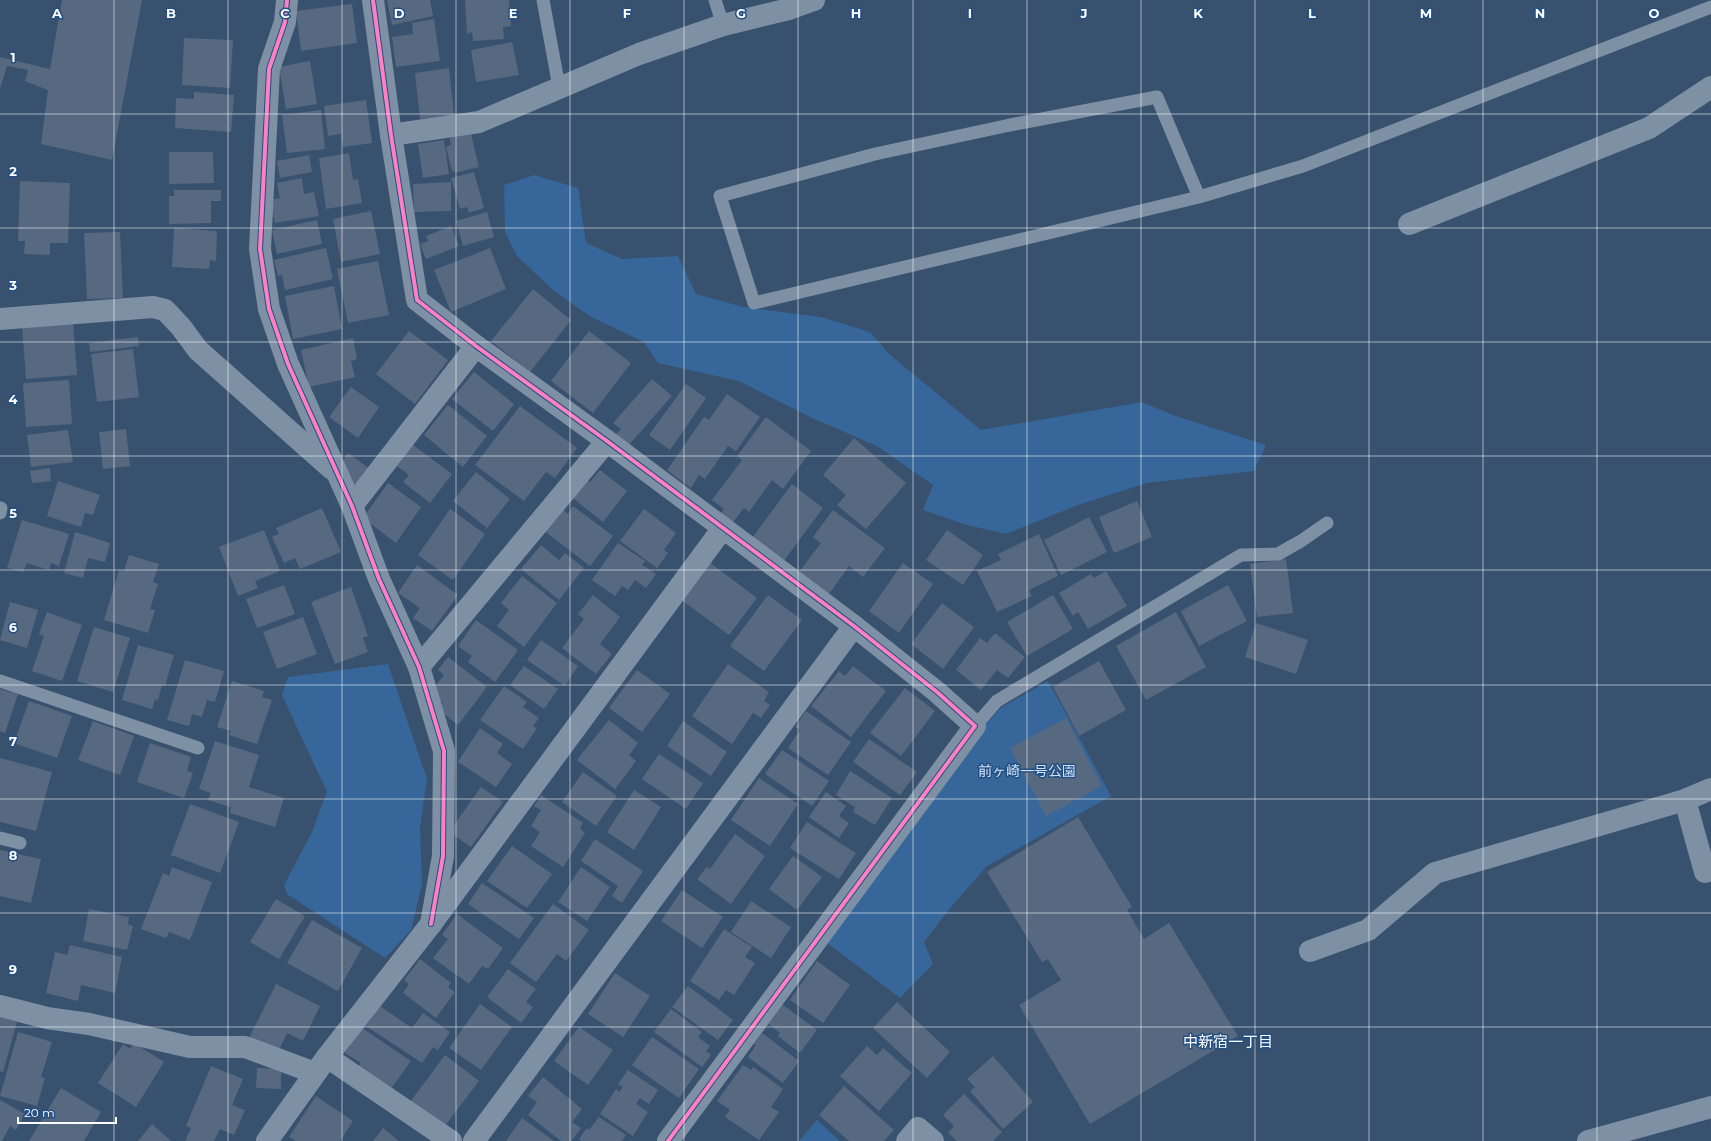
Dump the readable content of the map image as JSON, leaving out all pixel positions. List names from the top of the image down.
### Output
{
  "districts": ["中新宿一丁目"],
  "parks": ["前ヶ崎一号公園"],
  "scale_bar": "20 m",
  "grid": {
    "columns": [
      "A",
      "B",
      "C",
      "D",
      "E",
      "F",
      "G",
      "H",
      "I",
      "J",
      "K",
      "L",
      "M",
      "N",
      "O"
    ],
    "rows": [
      "1",
      "2",
      "3",
      "4",
      "5",
      "6",
      "7",
      "8",
      "9"
    ]
  }
}
